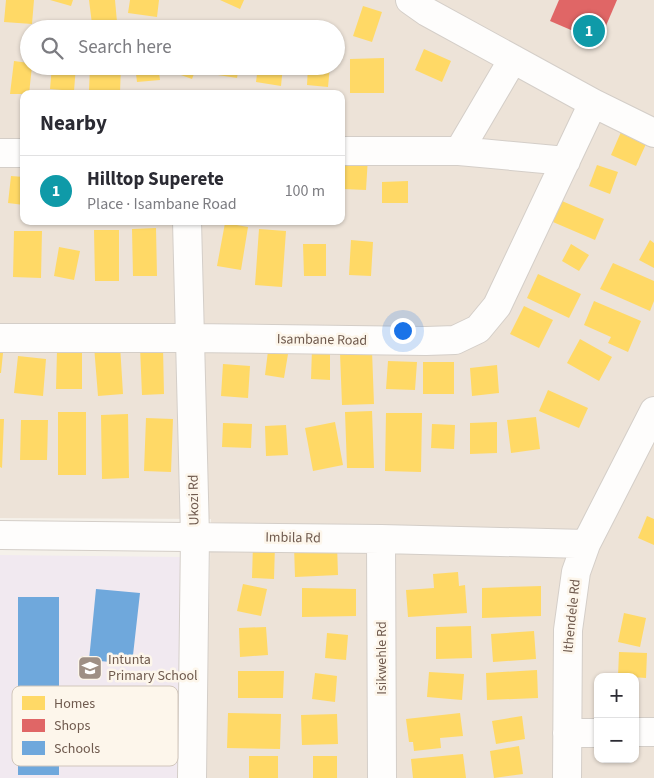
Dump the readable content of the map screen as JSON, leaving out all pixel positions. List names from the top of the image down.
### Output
{
  "streets": {
    "street": [
      "Isambane Road",
      "Ukozi Rd",
      "Imbila Rd",
      "Ithendele Rd",
      "Isikwehle Rd"
    ]
  },
  "crossings": [
    ["Isambane Road", "Ukozi Rd"],
    ["Ukozi Rd", "Imbila Rd"],
    ["Imbila Rd", "Ithendele Rd"],
    ["Imbila Rd", "Isikwehle Rd"]
  ],
  "places": {
    "school or university": ["Intunta Primary School"]
  },
  "legend": ["Homes", "Shops", "Schools"],
  "page": {
    "pins": "1",
    "search": "Search here",
    "heading": "Nearby",
    "list": [
      {
        "mark": "1",
        "name": "Hilltop Superete",
        "note": "Place · Isambane Road",
        "value": "100 m"
      }
    ],
    "map_buttons": ["+", "−"]
  }
}
